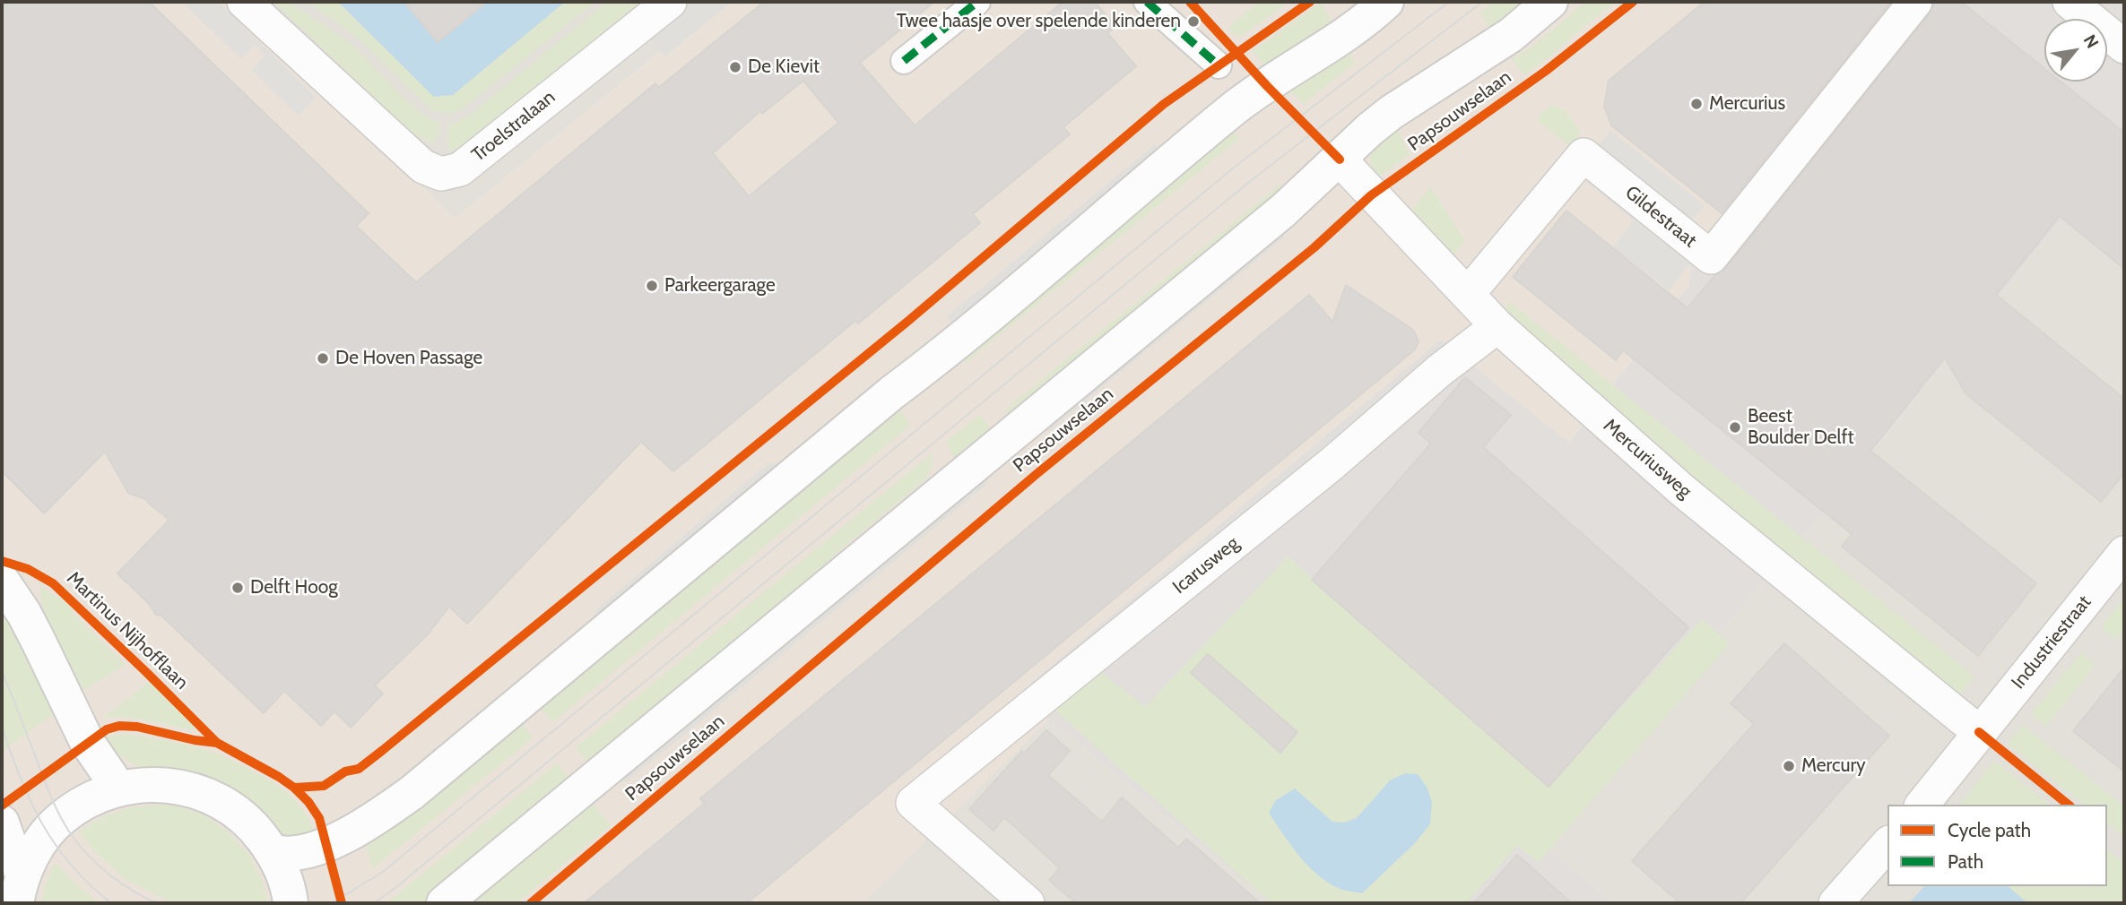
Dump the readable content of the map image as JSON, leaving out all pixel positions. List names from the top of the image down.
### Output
{
  "streets": {
    "street": [
      "Papsouwselaan",
      "Troelstralaan",
      "Gildestraat",
      "Mercuriusweg",
      "Icarusweg",
      "Industriestraat"
    ],
    "cycle path": ["Martinus Nijhofflaan"]
  },
  "crossings": [
    ["Papsouwselaan", "Mercuriusweg"],
    ["Gildestraat", "Mercuriusweg"],
    ["Mercuriusweg", "Icarusweg"],
    ["Mercuriusweg", "Industriestraat"]
  ],
  "places": [
    "Twee haasje over spelende kinderen",
    "De Kievit",
    "Mercurius",
    "Parkeergarage",
    "De Hoven Passage",
    "Beest Boulder Delft",
    "Delft Hoog",
    "Mercury"
  ],
  "legend": ["Cycle path", "Path"],
  "north": "top right"
}
